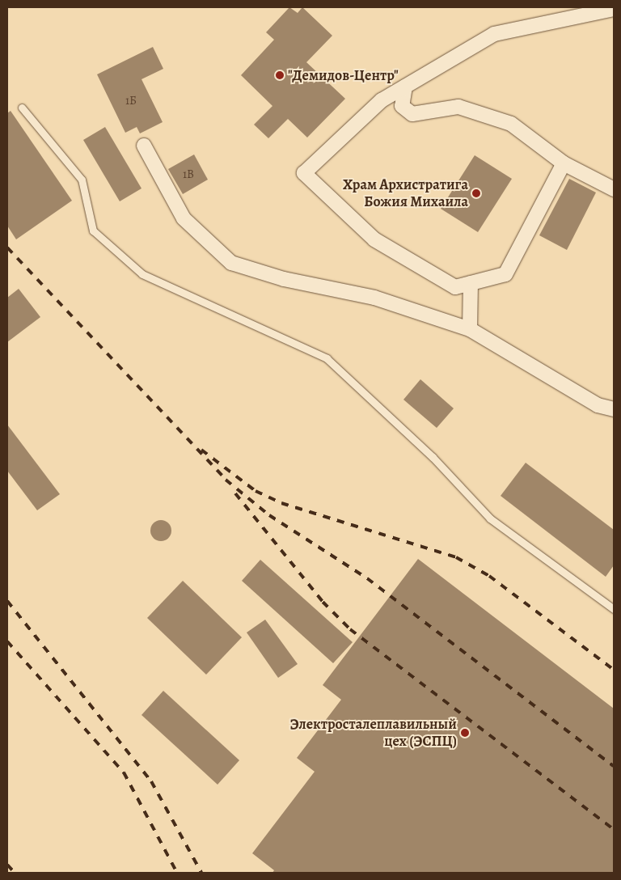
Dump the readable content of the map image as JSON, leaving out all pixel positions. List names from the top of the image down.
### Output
{
  "places": ["\"Демидов-Центр\"", "Храм Архистратига Божия Михаила", "Электросталеплавильный цех (ЭСПЦ)"],
  "house_numbers": ["1Б", "1В"]
}
